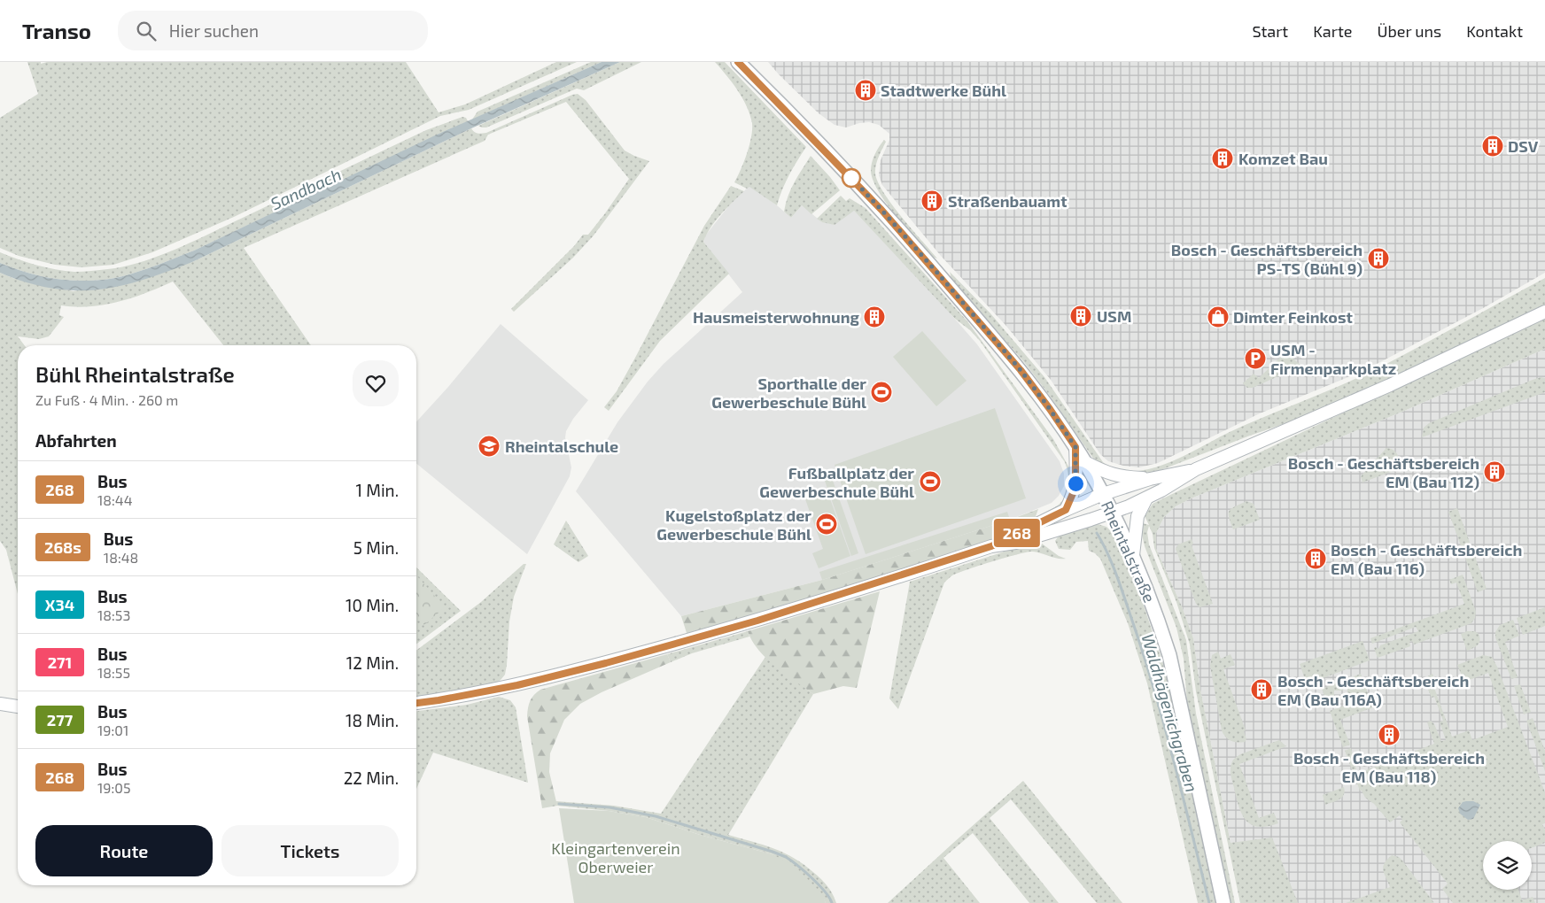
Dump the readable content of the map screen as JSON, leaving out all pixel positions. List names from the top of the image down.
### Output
{
  "streets": {
    "main road": ["Rheintalstraße"]
  },
  "water": ["Sandbach", "Waldhägenichgraben"],
  "parks": ["Kleingartenverein Oberweier"],
  "places": {
    "building": [
      "Stadtwerke Bühl",
      "DSV",
      "Komzet Bau",
      "Straßenbauamt",
      "Bosch - Geschäftsbereich PS-TS (Bühl 9)",
      "USM",
      "Hausmeisterwohnung",
      "Bosch - Geschäftsbereich EM (Bau 112)",
      "Bosch - Geschäftsbereich EM (Bau 116)",
      "Bosch - Geschäftsbereich EM (Bau 116A)",
      "Bosch - Geschäftsbereich EM (Bau 118)"
    ],
    "shop": ["Dimter Feinkost"],
    "parking": ["USM - Firmenparkplatz"],
    "sports": ["Sporthalle der Gewerbeschule Bühl", "Fußballplatz der Gewerbeschule Bühl", "Kugelstoßplatz der Gewerbeschule Bühl"],
    "school or university": ["Rheintalschule"]
  },
  "lines": ["bus line 268"],
  "page": {
    "header": "Transo",
    "search": "Hier suchen",
    "nav": [
      "Start",
      "Karte",
      "Über uns",
      "Kontakt"
    ],
    "on_map": "268",
    "heading": [
      ["Bühl Rheintalstraße", "Zu Fuß · 4 Min. · 260 m"],
      "Abfahrten"
    ],
    "list": [
      {
        "mark": "268",
        "name": "Bus",
        "note": "18:44",
        "value": "1 Min."
      },
      {
        "mark": "268s",
        "name": "Bus",
        "note": "18:48",
        "value": "5 Min."
      },
      {
        "mark": "X34",
        "name": "Bus",
        "note": "18:53",
        "value": "10 Min."
      },
      {
        "mark": "271",
        "name": "Bus",
        "note": "18:55",
        "value": "12 Min."
      },
      {
        "mark": "277",
        "name": "Bus",
        "note": "19:01",
        "value": "18 Min."
      },
      {
        "mark": "268",
        "name": "Bus",
        "note": "19:05",
        "value": "22 Min."
      }
    ],
    "buttons": ["Route", "Tickets"]
  }
}
